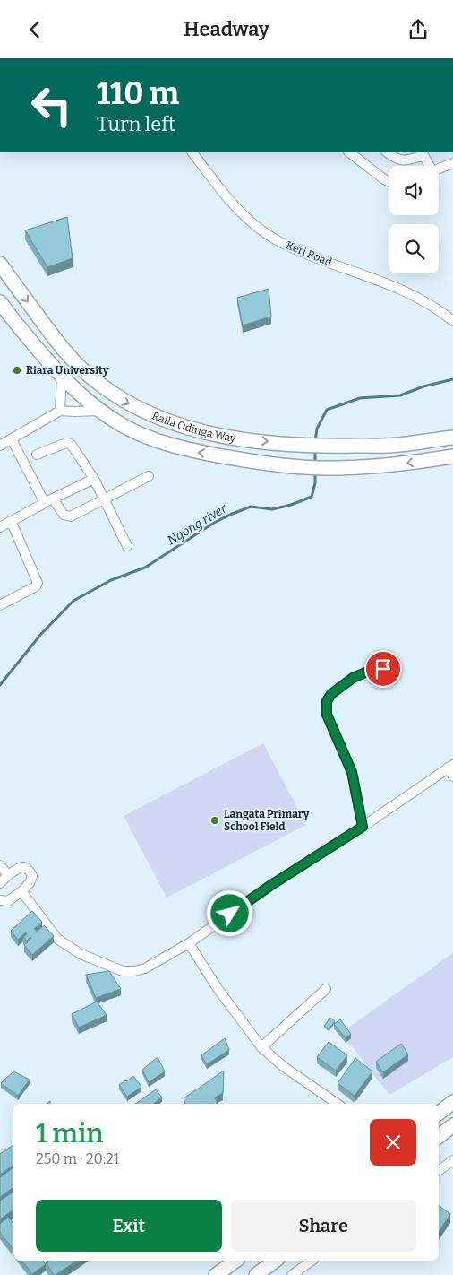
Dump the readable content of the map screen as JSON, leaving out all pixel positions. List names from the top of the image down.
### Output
{
  "streets": {
    "main road": ["Raila Odinga Way"],
    "street": ["Keri Road"]
  },
  "water": ["Ngong river"],
  "places": ["Riara University", "Langata Primary School Field"],
  "page": {
    "header": "Headway",
    "turn": ["110 m", "Turn left"],
    "heading": ["1 min", "250 m · 20:21"],
    "buttons": ["Exit", "Share"]
  }
}
